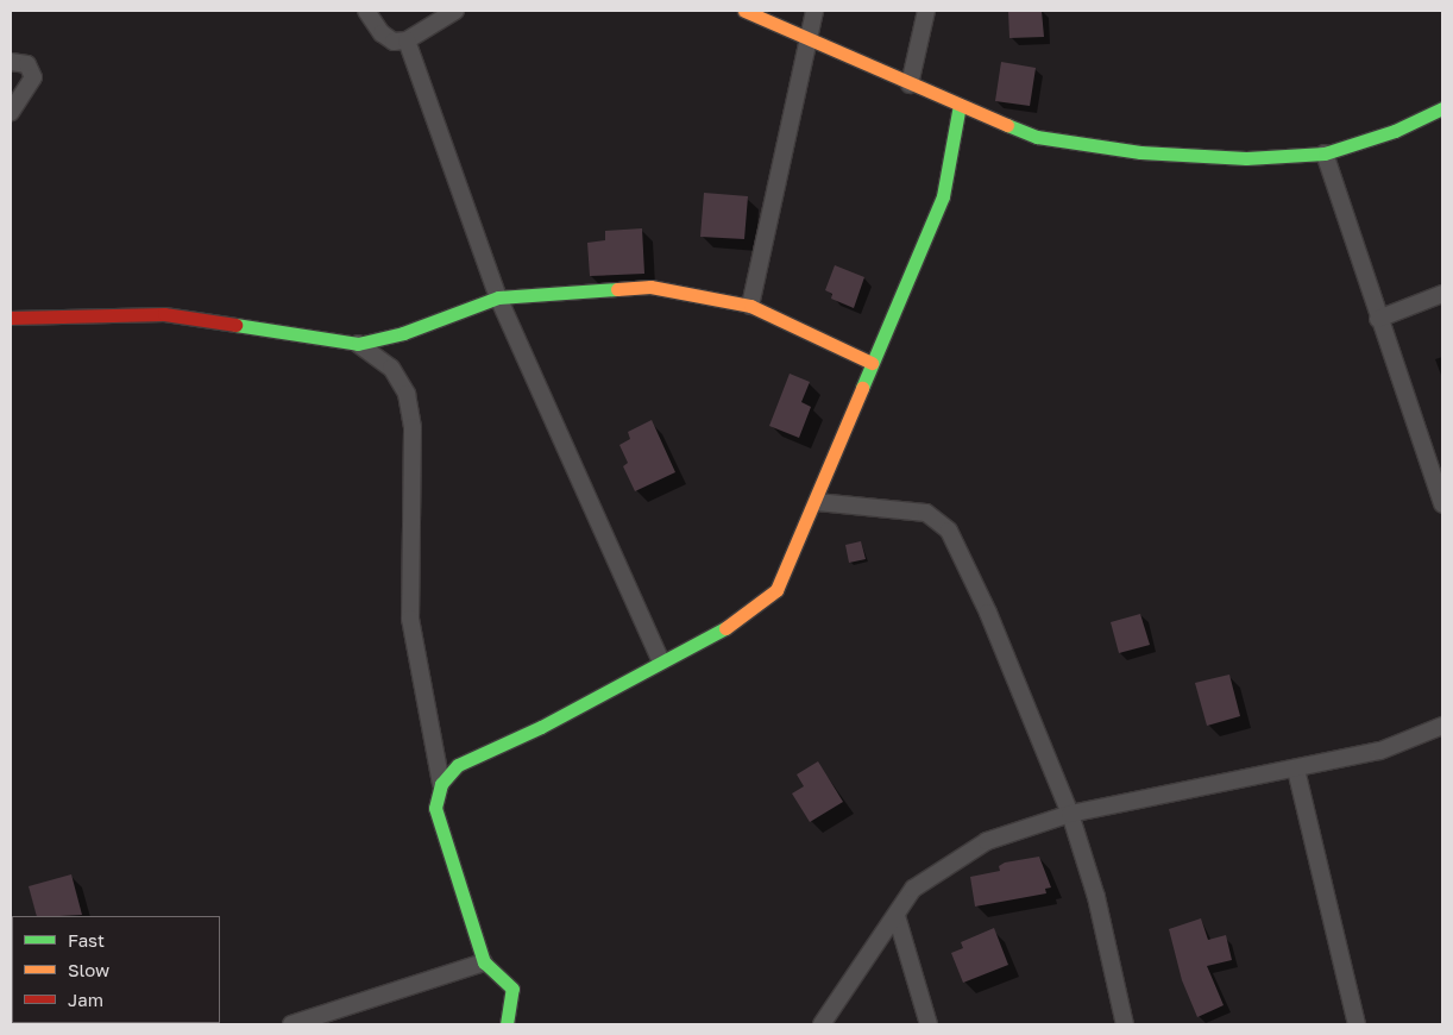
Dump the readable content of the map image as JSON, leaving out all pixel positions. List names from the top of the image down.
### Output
{
  "legend": ["Fast", "Slow", "Jam"]
}
